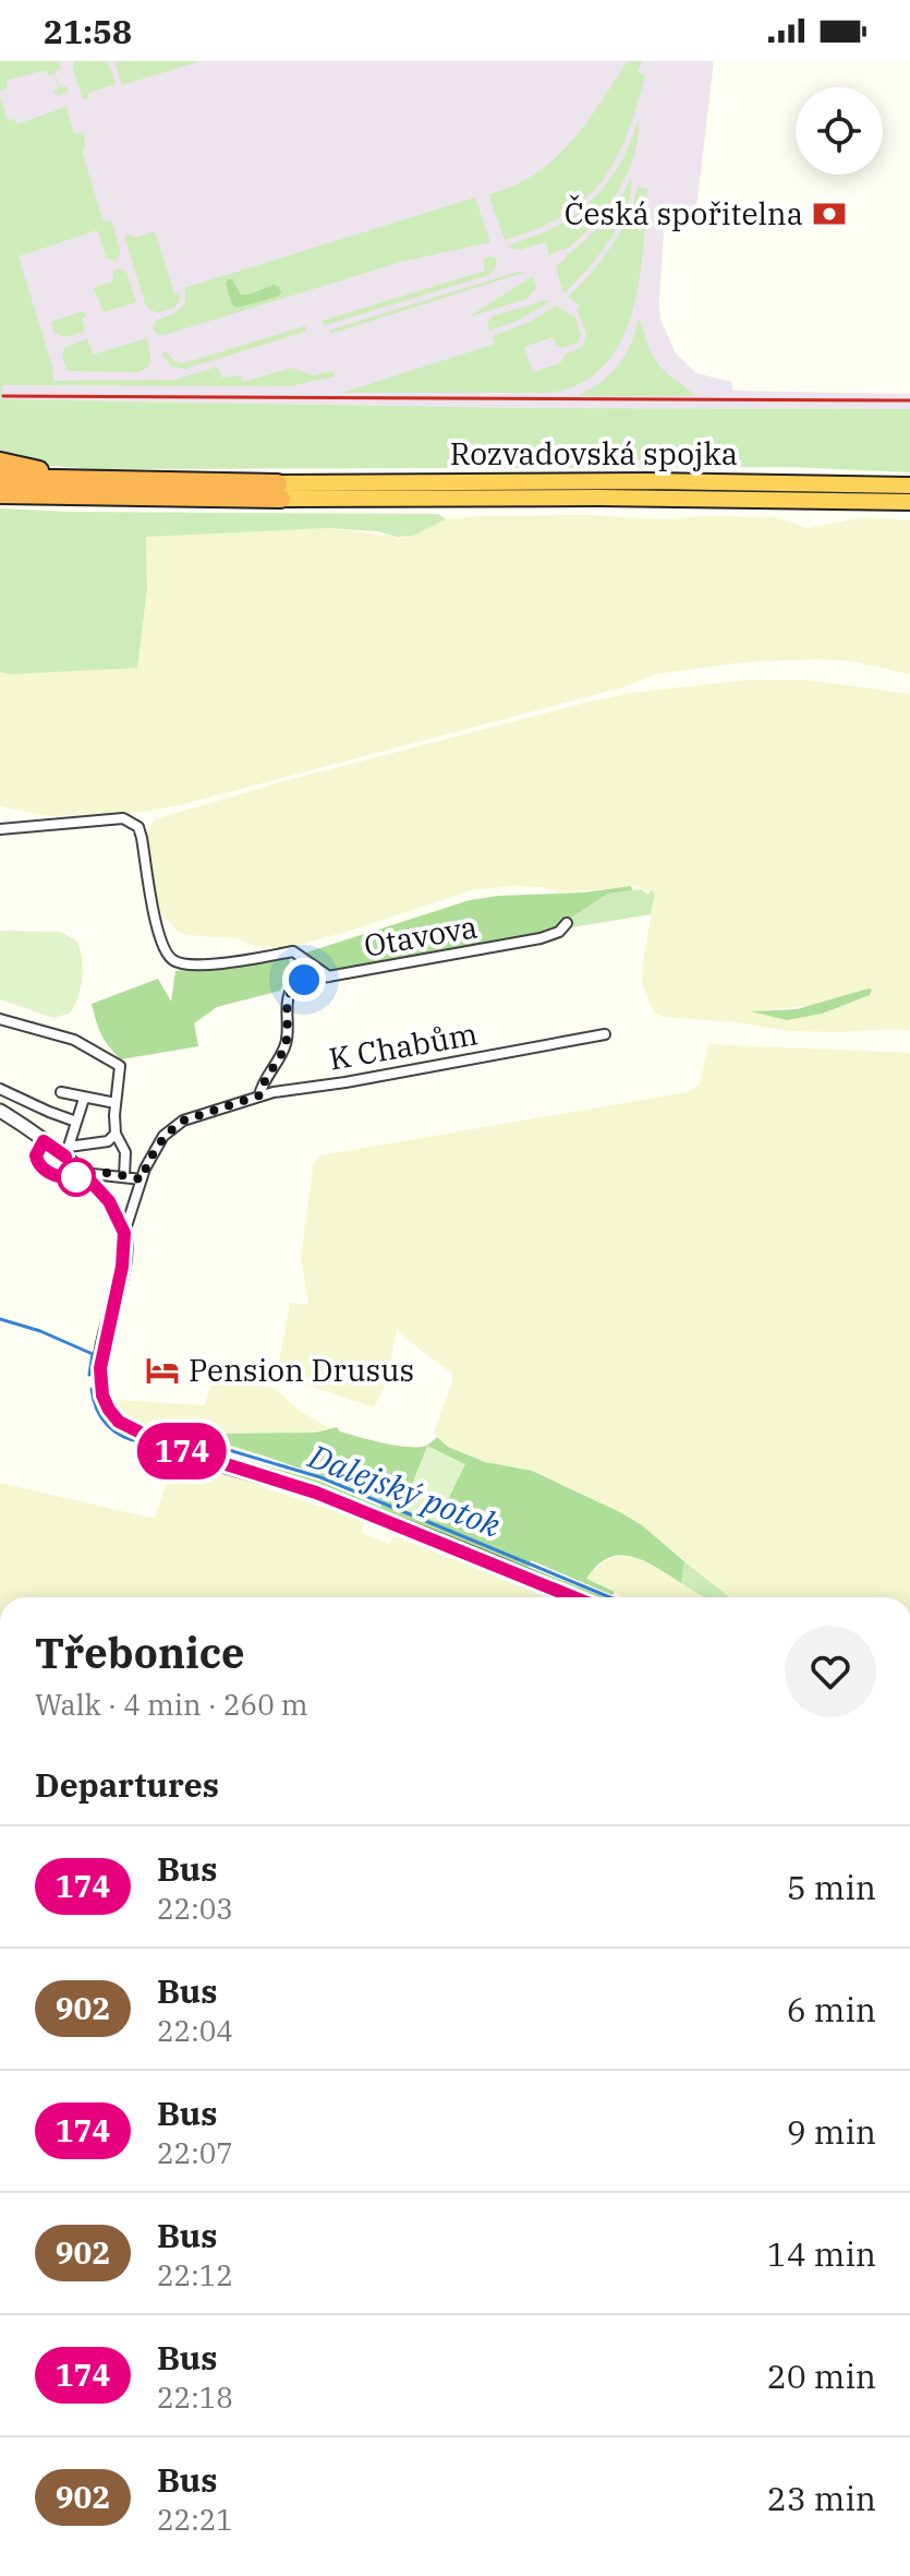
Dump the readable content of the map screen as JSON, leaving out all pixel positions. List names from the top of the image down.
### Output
{
  "streets": {
    "highway": ["Rozvadovská spojka"],
    "street": ["Otavova", "K Chabům"]
  },
  "crossings": [
    ["Otavova", "K Chabům"]
  ],
  "water": ["Dalejský potok"],
  "places": {
    "bank": ["Česká spořitelna"],
    "hotel": ["Pension Drusus"]
  },
  "lines": ["bus line 174"],
  "page": {
    "status": "21:58",
    "on_map": "174",
    "heading": [
      ["Třebonice", "Walk · 4 min · 260 m"],
      "Departures"
    ],
    "list": [
      {
        "mark": "174",
        "name": "Bus",
        "note": "22:03",
        "value": "5 min"
      },
      {
        "mark": "902",
        "name": "Bus",
        "note": "22:04",
        "value": "6 min"
      },
      {
        "mark": "174",
        "name": "Bus",
        "note": "22:07",
        "value": "9 min"
      },
      {
        "mark": "902",
        "name": "Bus",
        "note": "22:12",
        "value": "14 min"
      },
      {
        "mark": "174",
        "name": "Bus",
        "note": "22:18",
        "value": "20 min"
      },
      {
        "mark": "902",
        "name": "Bus",
        "note": "22:21",
        "value": "23 min"
      }
    ]
  }
}
